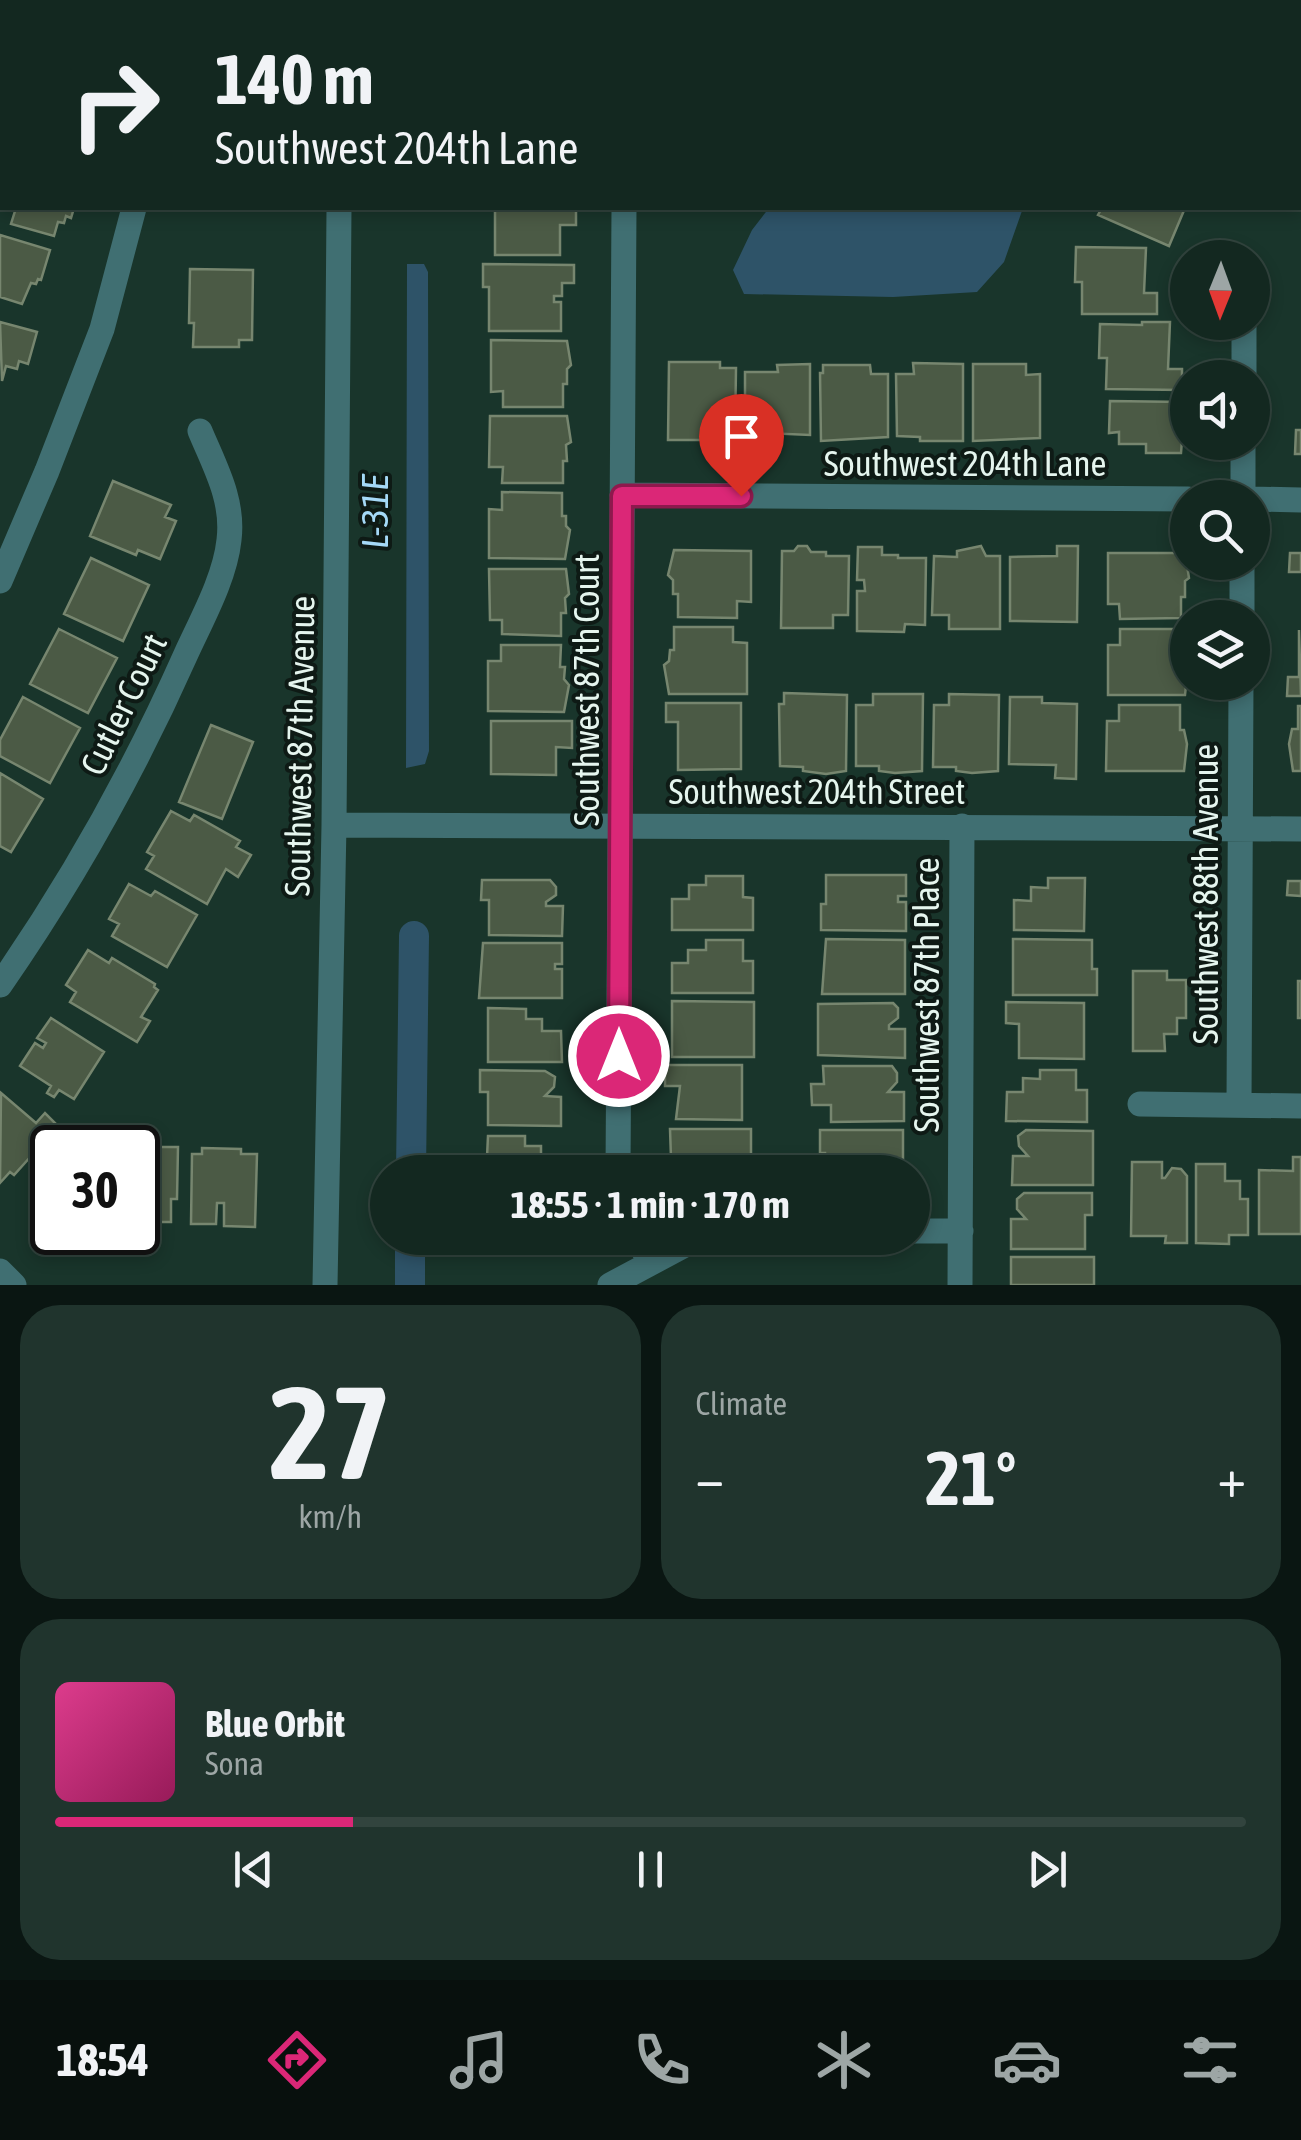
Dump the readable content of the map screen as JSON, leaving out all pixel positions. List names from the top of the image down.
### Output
{
  "streets": {
    "street": [
      "Southwest 204th Lane",
      "Southwest 87th Court",
      "Cutler Court",
      "Southwest 87th Avenue",
      "Southwest 204th Street",
      "Southwest 88th Avenue",
      "Southwest 87th Place"
    ]
  },
  "crossings": [
    ["Southwest 204th Lane", "Southwest 87th Court"],
    ["Southwest 87th Court", "Southwest 204th Street"],
    ["Southwest 87th Avenue", "Southwest 204th Street"],
    ["Southwest 204th Street", "Southwest 88th Avenue"],
    ["Southwest 204th Street", "Southwest 87th Place"]
  ],
  "water": ["L-31E"],
  "north": "bottom",
  "page": {
    "turn": ["140 m", "Southwest 204th Lane"],
    "limit": "30",
    "trip": "18:55 · 1 min · 170 m",
    "tile": [
      ["27", "km/h"],
      "Climate"
    ],
    "heat": ["−", "21°", "+"],
    "song": ["Blue Orbit", "Sona"],
    "tabs": "18:54"
  }
}
